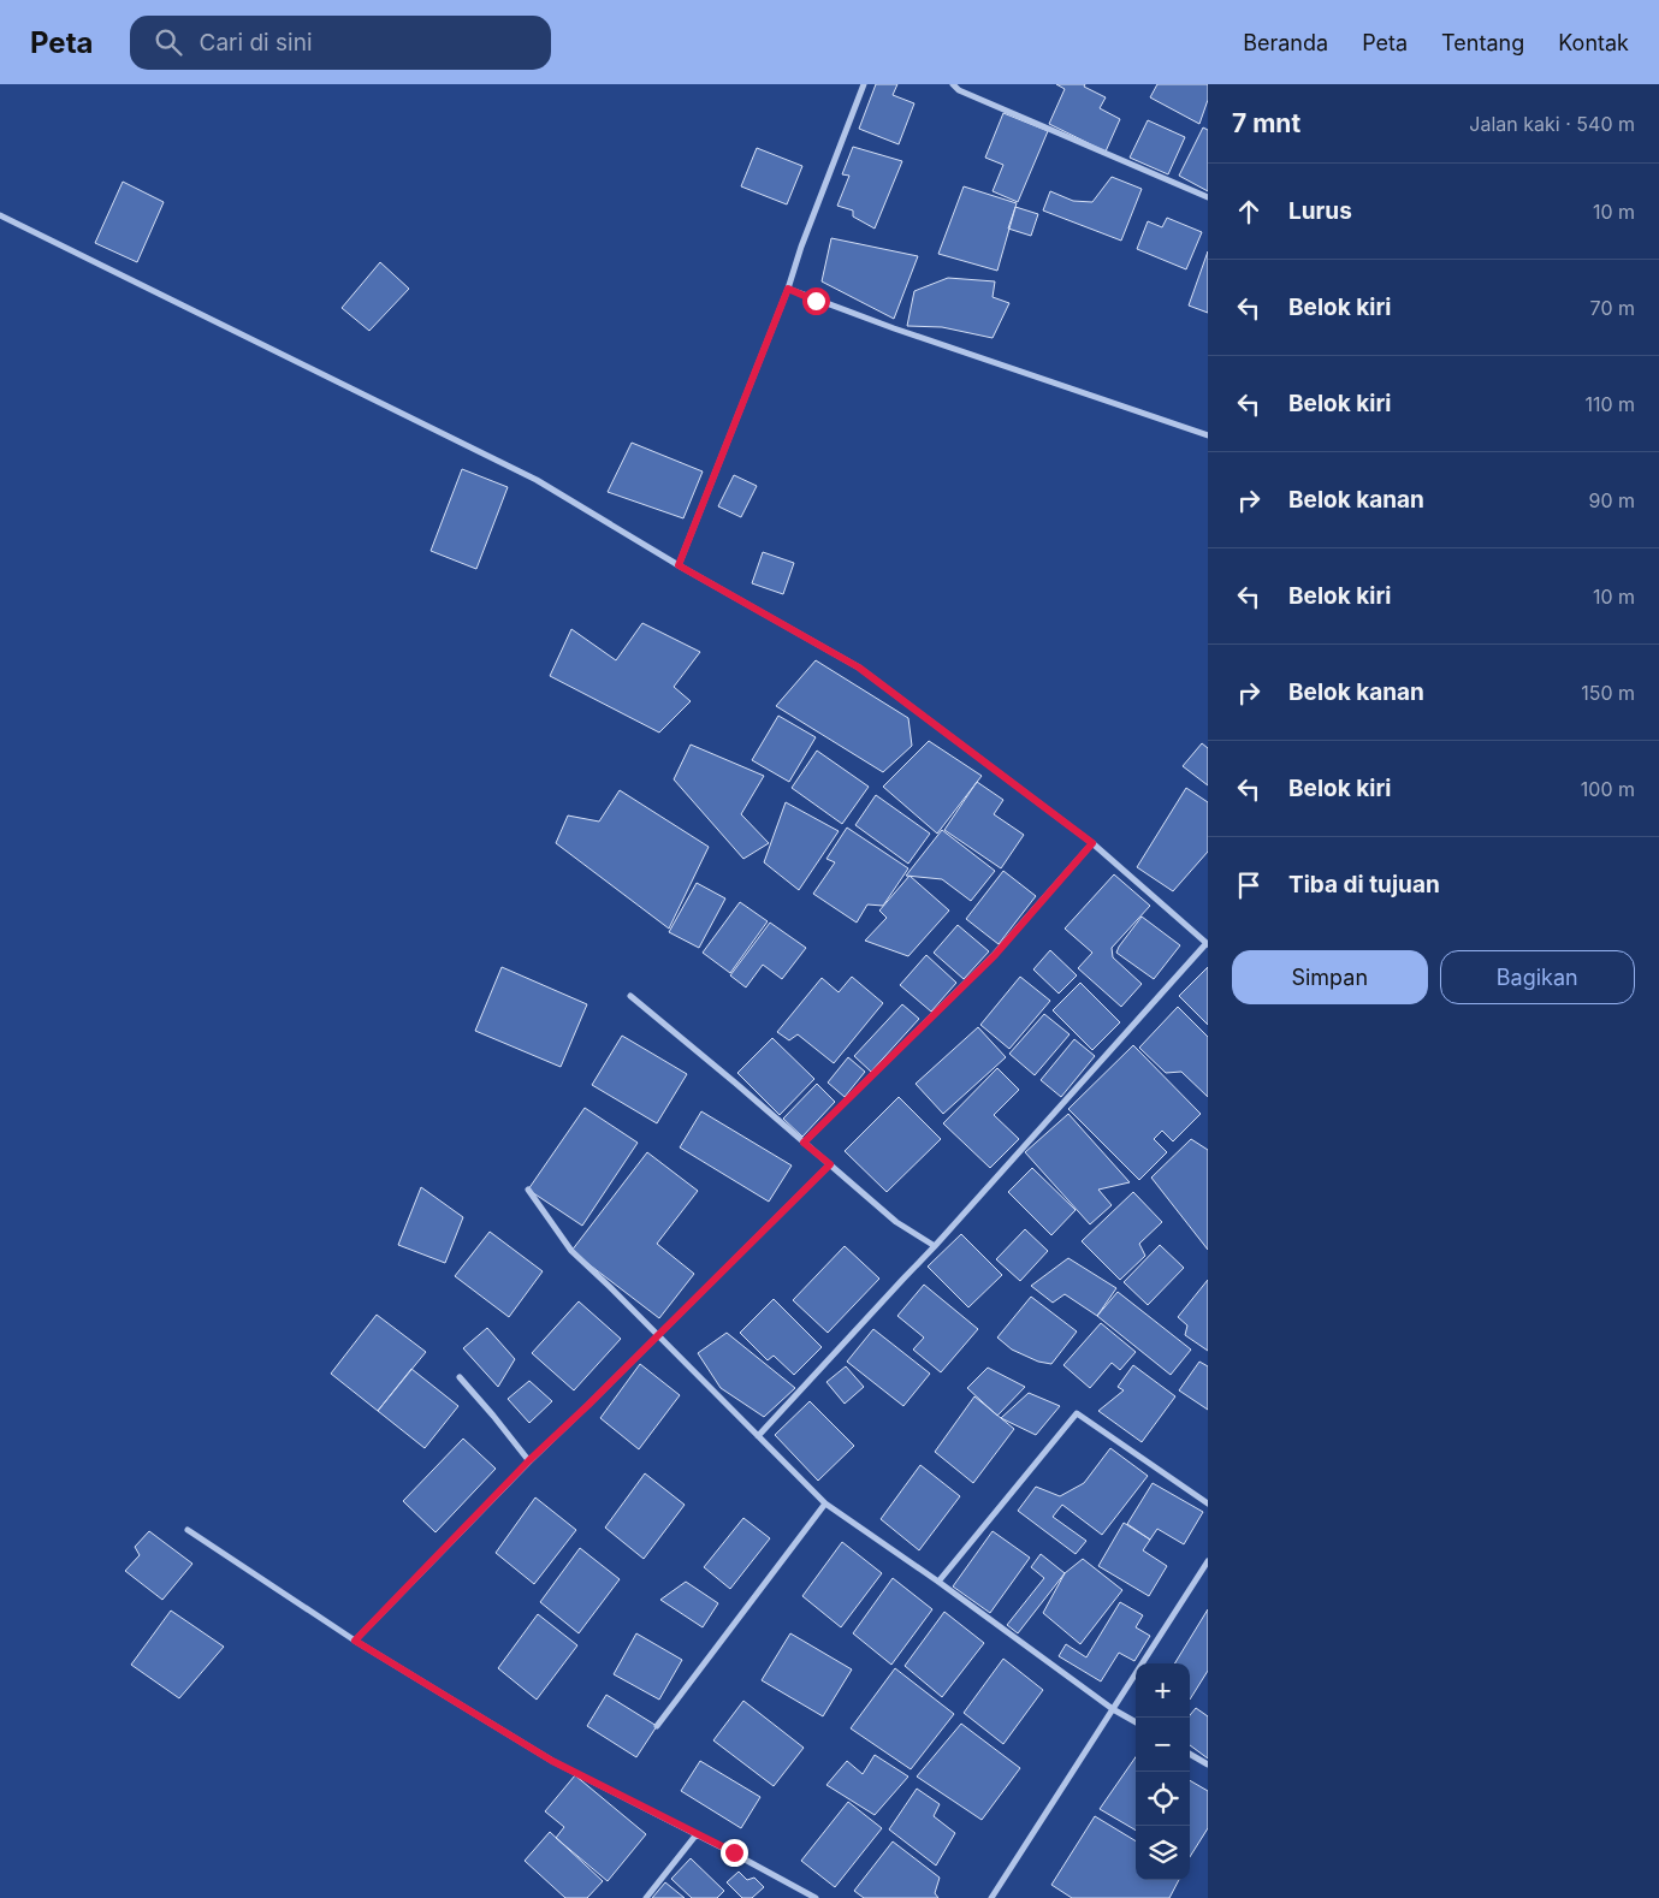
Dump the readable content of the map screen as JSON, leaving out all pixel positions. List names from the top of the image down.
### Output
{
  "page": {
    "header": "Peta",
    "search": "Cari di sini",
    "nav": [
      "Beranda",
      "Peta",
      "Tentang",
      "Kontak"
    ],
    "heading": ["7 mnt", "Jalan kaki · 540 m"],
    "list": [
      ["Lurus", "10 m"],
      ["Belok kiri", "70 m"],
      ["Belok kiri", "110 m"],
      ["Belok kanan", "90 m"],
      ["Belok kiri", "10 m"],
      ["Belok kanan", "150 m"],
      ["Belok kiri", "100 m"],
      "Tiba di tujuan"
    ],
    "buttons": ["Simpan", "Bagikan"],
    "map_buttons": ["+", "−"]
  }
}
